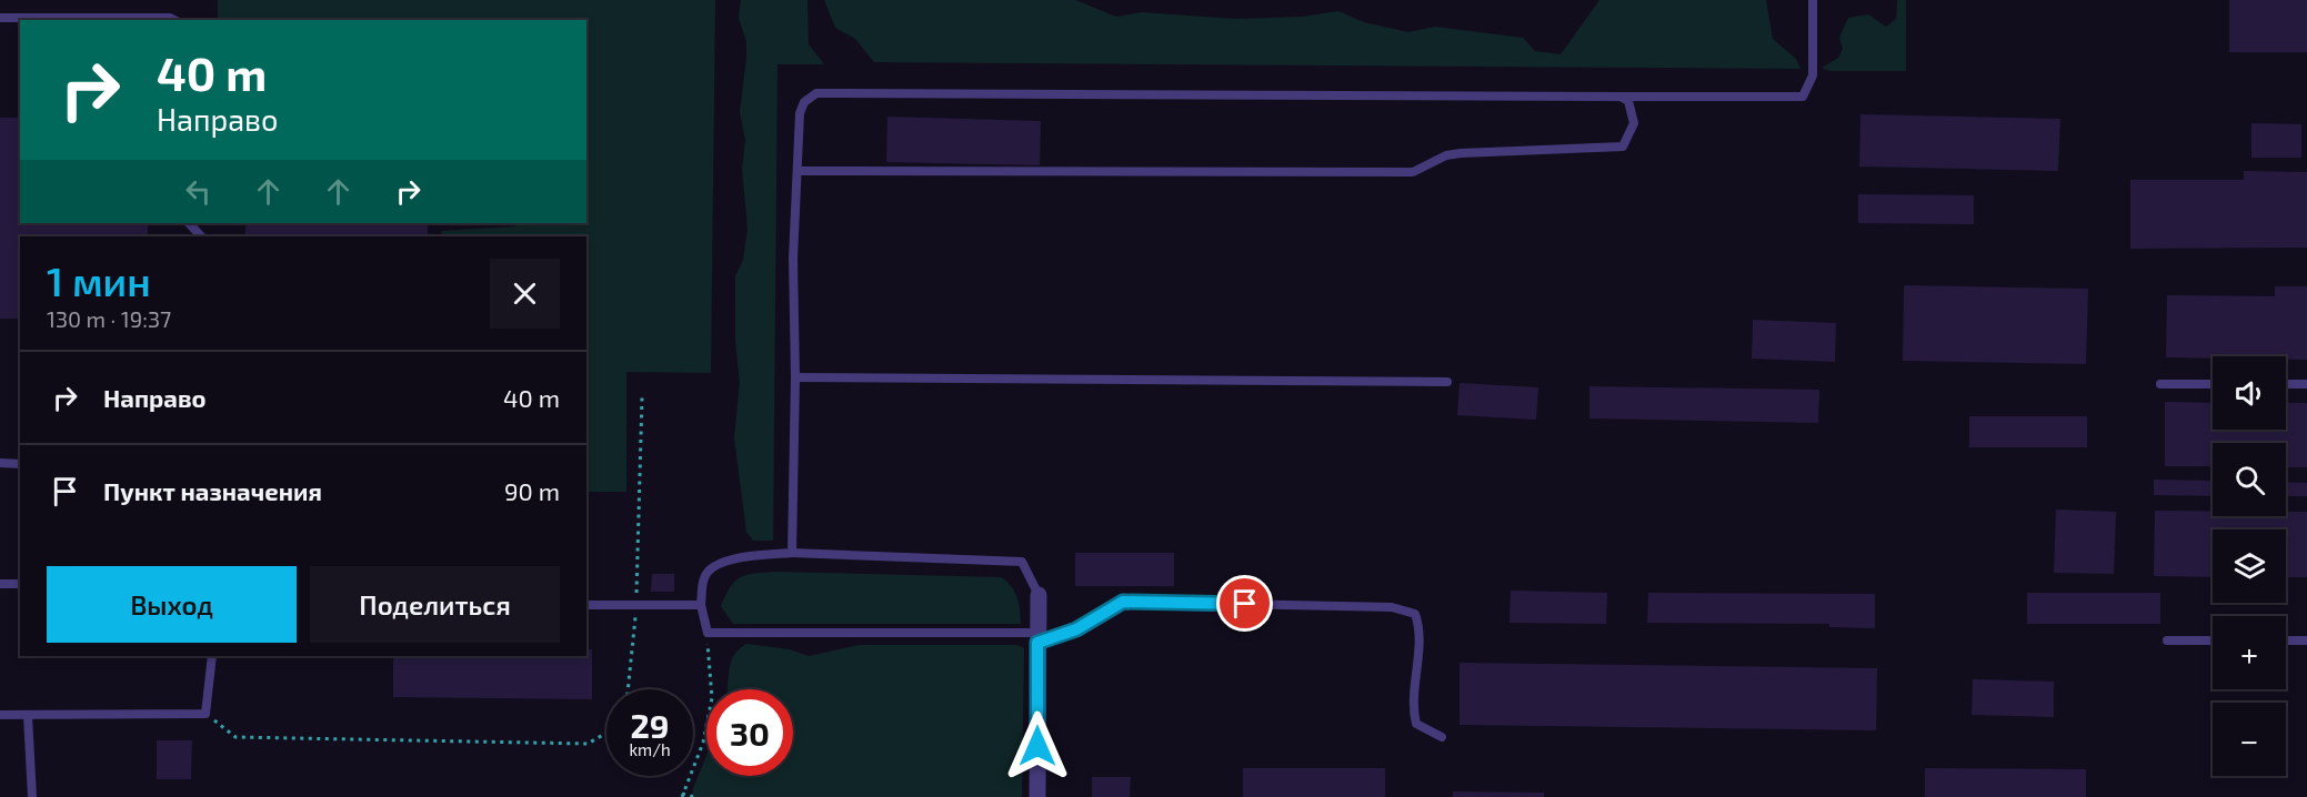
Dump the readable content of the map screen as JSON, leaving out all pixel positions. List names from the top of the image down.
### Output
{
  "page": {
    "turn": ["40 m", "Направо"],
    "heading": ["1 мин", "130 m · 19:37"],
    "list": [
      {
        "name": "Направо",
        "value": "40 m"
      },
      {
        "name": "Пункт назначения",
        "value": "90 m"
      }
    ],
    "map_buttons": ["+", "−"],
    "buttons": ["Выход", "Поделиться"],
    "speed": "29 km/h",
    "limit": "30"
  }
}
